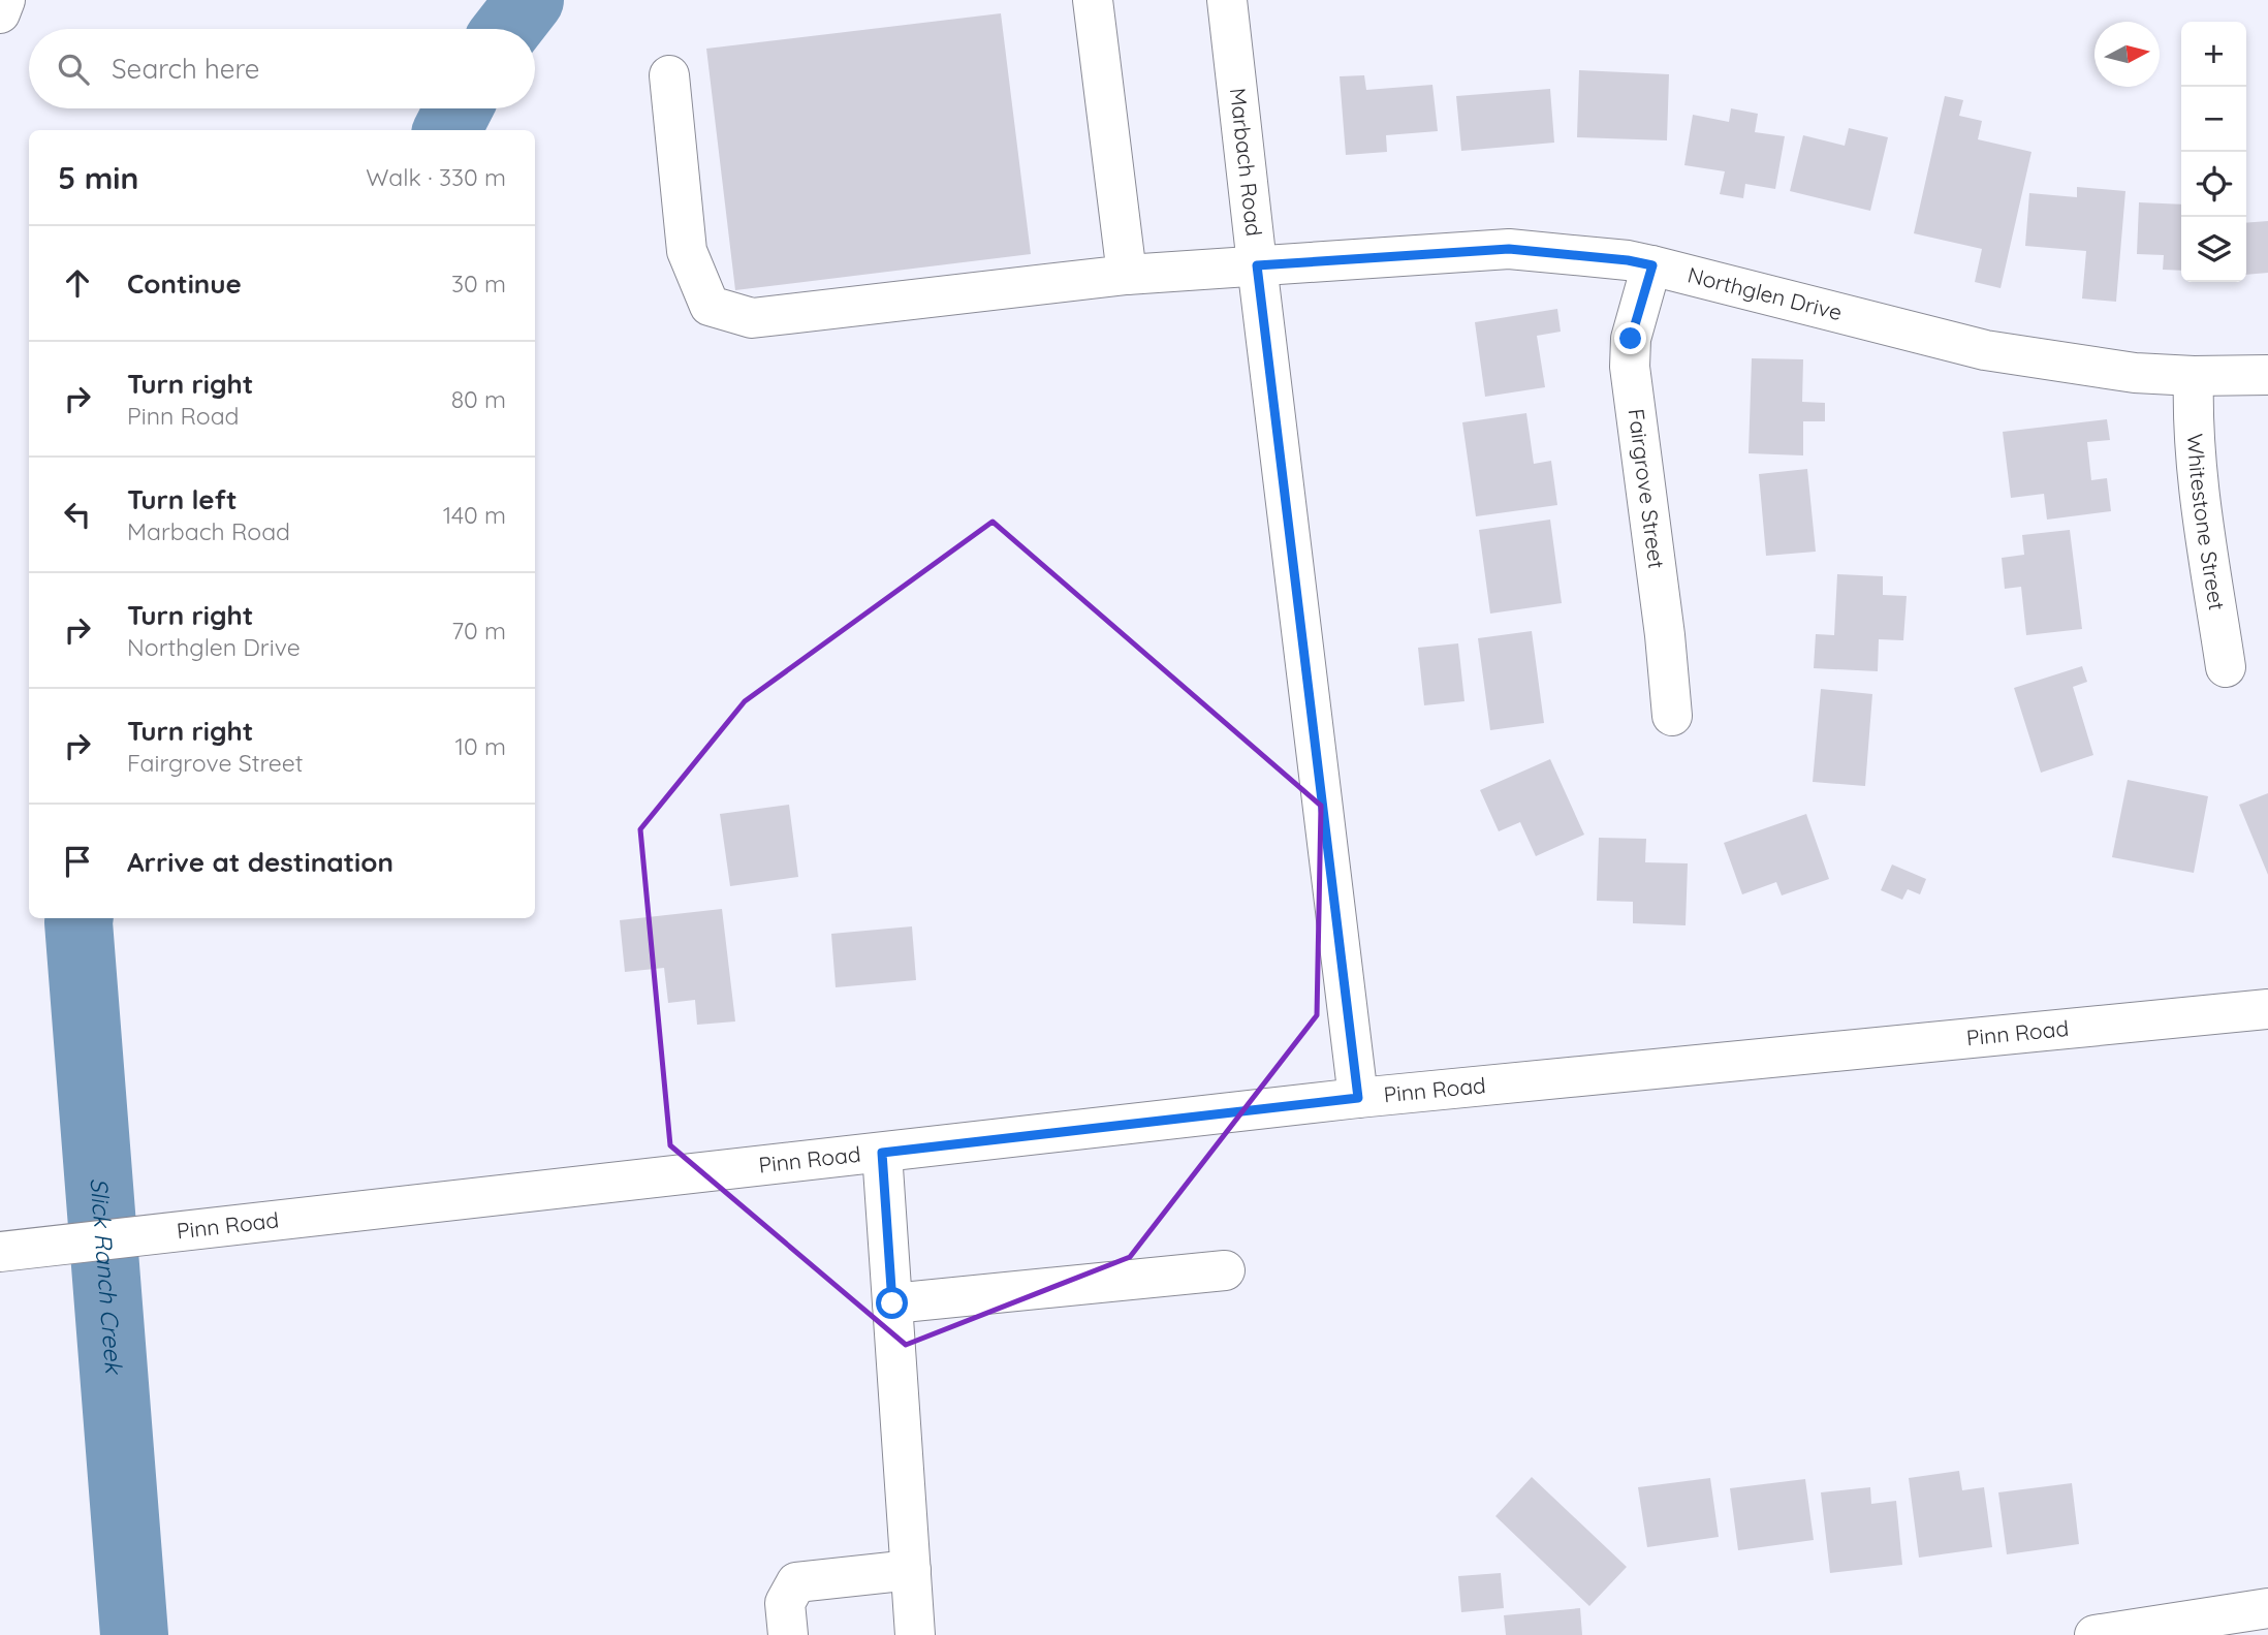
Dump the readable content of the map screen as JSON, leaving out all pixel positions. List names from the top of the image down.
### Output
{
  "streets": {
    "street": [
      "Marbach Road",
      "Northglen Drive",
      "Fairgrove Street",
      "Whitestone Street",
      "Pinn Road"
    ]
  },
  "crossings": [
    ["Marbach Road", "Northglen Drive"],
    ["Marbach Road", "Pinn Road"],
    ["Northglen Drive", "Fairgrove Street"],
    ["Northglen Drive", "Whitestone Street"]
  ],
  "water": ["Slick Ranch Creek"],
  "north": "right",
  "page": {
    "map_buttons": ["+", "−"],
    "search": "Search here",
    "heading": ["5 min", "Walk · 330 m"],
    "list": [
      ["Continue", "30 m"],
      ["Turn right", "Pinn Road", "80 m"],
      ["Turn left", "Marbach Road", "140 m"],
      ["Turn right", "Northglen Drive", "70 m"],
      ["Turn right", "Fairgrove Street", "10 m"],
      "Arrive at destination"
    ]
  }
}
